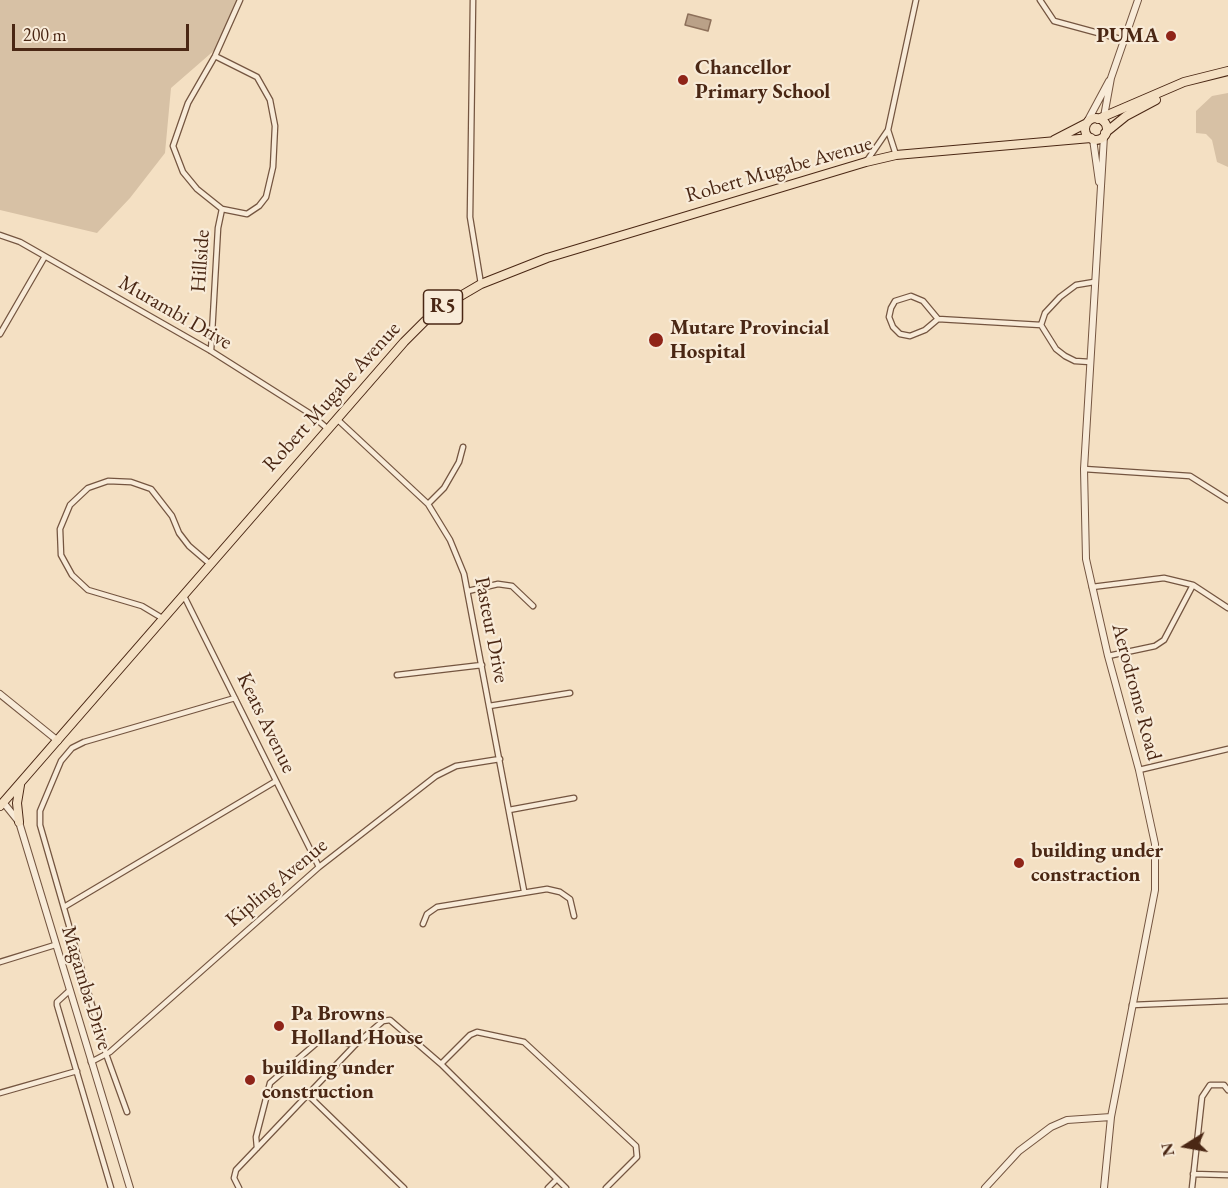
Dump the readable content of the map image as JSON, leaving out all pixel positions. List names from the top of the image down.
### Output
{
  "streets": {
    "highway": ["Robert Mugabe Avenue", "R5"],
    "street": [
      "Hillside",
      "Murambi Drive",
      "Pasteur Drive",
      "Aerodrome Road",
      "Keats Avenue",
      "Kipling Avenue",
      "Magamba Drive"
    ]
  },
  "crossings": [
    ["Robert Mugabe Avenue", "R5"],
    ["Robert Mugabe Avenue", "Murambi Drive"],
    ["Robert Mugabe Avenue", "Pasteur Drive"],
    ["Robert Mugabe Avenue", "Aerodrome Road"],
    ["Robert Mugabe Avenue", "Keats Avenue"],
    ["Robert Mugabe Avenue", "Magamba Drive"],
    ["Hillside", "Murambi Drive"],
    ["R5", "Aerodrome Road"],
    ["Pasteur Drive", "Kipling Avenue"],
    ["Keats Avenue", "Kipling Avenue"],
    ["Kipling Avenue", "Magamba Drive"]
  ],
  "places": [
    "PUMA",
    "Chancellor Primary School",
    "Mutare Provincial Hospital",
    "building under constraction",
    "Pa Browns Holland House",
    "building under construction"
  ],
  "scale_bar": "200 m",
  "north": "left"
}
